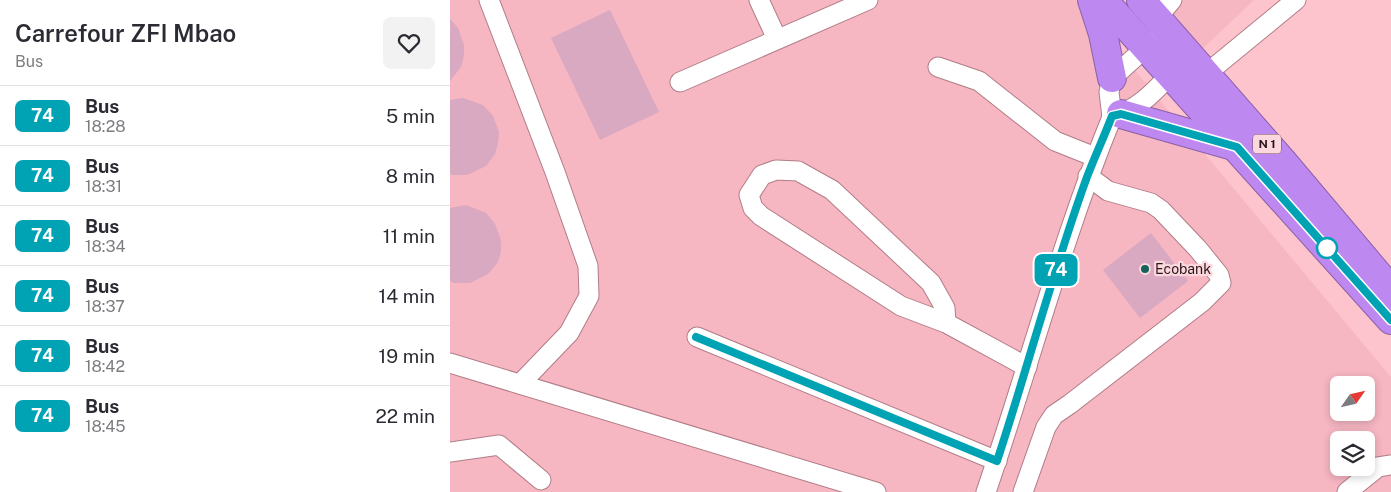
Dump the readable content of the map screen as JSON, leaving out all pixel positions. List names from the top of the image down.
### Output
{
  "streets": {
    "highway": ["N 1"]
  },
  "places": ["Ecobank"],
  "lines": ["bus line 74"],
  "north": "top right",
  "page": {
    "heading": ["Carrefour ZFI Mbao", "Bus"],
    "on_map": "74",
    "list": [
      {
        "mark": "74",
        "name": "Bus",
        "note": "18:28",
        "value": "5 min"
      },
      {
        "mark": "74",
        "name": "Bus",
        "note": "18:31",
        "value": "8 min"
      },
      {
        "mark": "74",
        "name": "Bus",
        "note": "18:34",
        "value": "11 min"
      },
      {
        "mark": "74",
        "name": "Bus",
        "note": "18:37",
        "value": "14 min"
      },
      {
        "mark": "74",
        "name": "Bus",
        "note": "18:42",
        "value": "19 min"
      },
      {
        "mark": "74",
        "name": "Bus",
        "note": "18:45",
        "value": "22 min"
      }
    ]
  }
}
